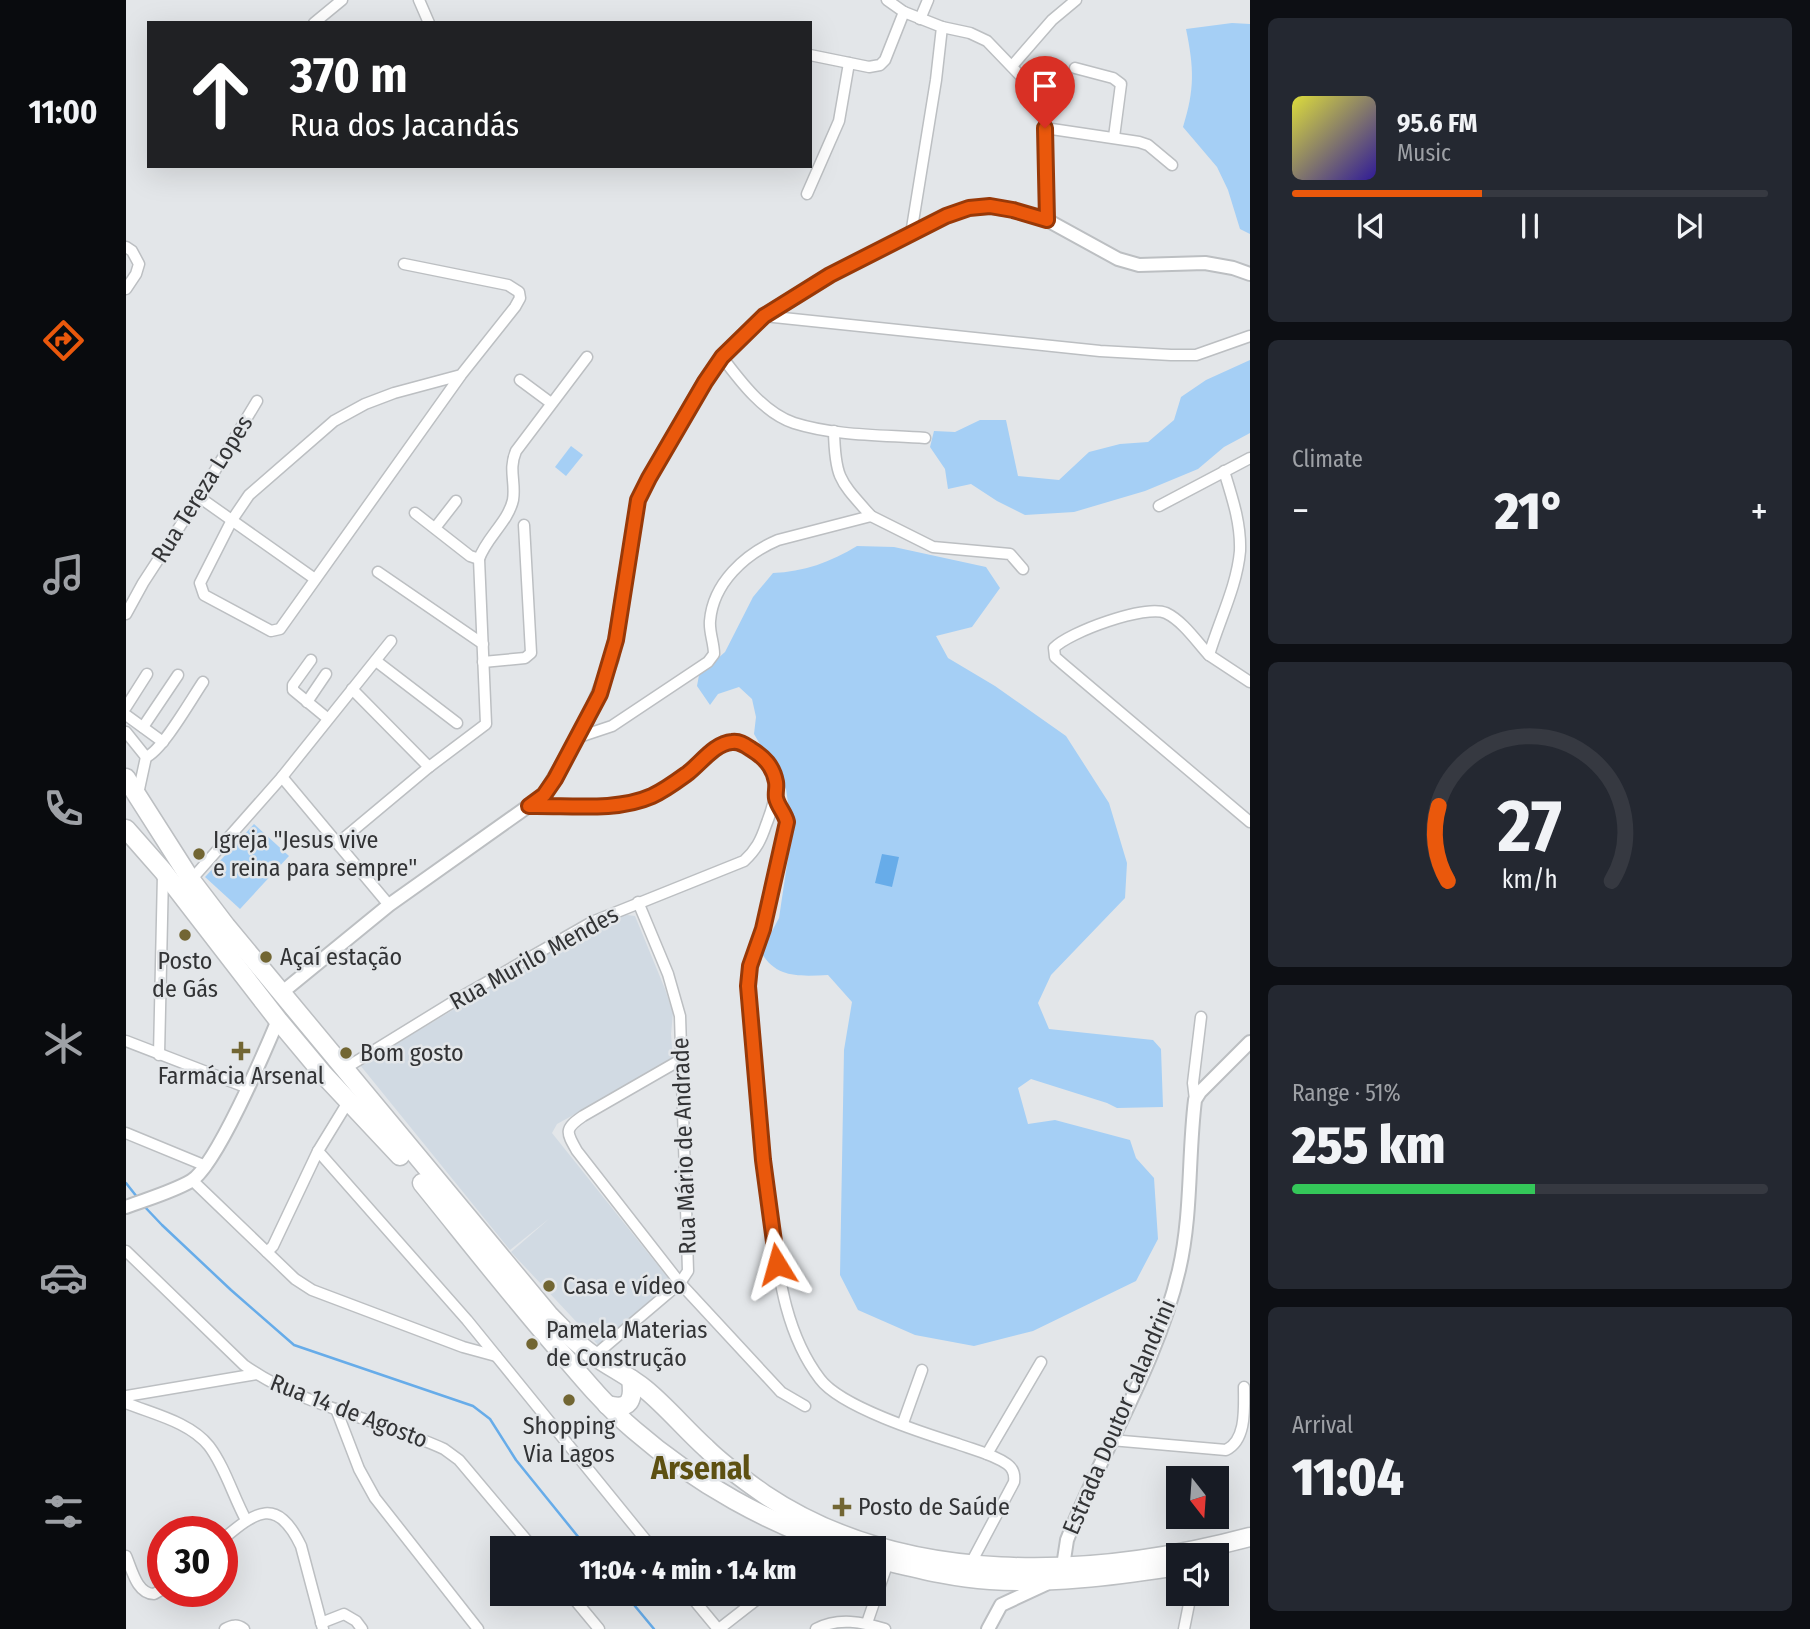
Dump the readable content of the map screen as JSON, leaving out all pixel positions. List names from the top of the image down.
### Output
{
  "streets": {
    "street": [
      "Rua Tereza Lopes",
      "Rua Murilo Mendes",
      "Rua Mário de Andrade",
      "Rua 14 de Agosto",
      "Estrada Doutor Calandrini"
    ]
  },
  "crossings": [
    ["Rua Murilo Mendes", "Rua Mário de Andrade"]
  ],
  "districts": ["Arsenal"],
  "places": {
    "other": [
      "Igreja \"Jesus vive e reina para sempre\"",
      "Posto de Gás",
      "Açaí estação",
      "Bom gosto",
      "Casa e vídeo",
      "Pamela Materias de Construção",
      "Shopping Via Lagos"
    ],
    "health": ["Farmácia Arsenal", "Posto de Saúde"]
  },
  "north": "bottom",
  "page": {
    "tabs": "11:00",
    "turn": ["370 m", "Rua dos Jacandás"],
    "song": ["95.6 FM", "Music"],
    "tile": [
      "Climate",
      ["Range · 51%", "255 km"],
      ["Arrival", "11:04"]
    ],
    "heat": ["−", "21°", "+"],
    "limit": "30",
    "trip": "11:04 · 4 min · 1.4 km",
    "gauge": ["27", "km/h"]
  }
}
